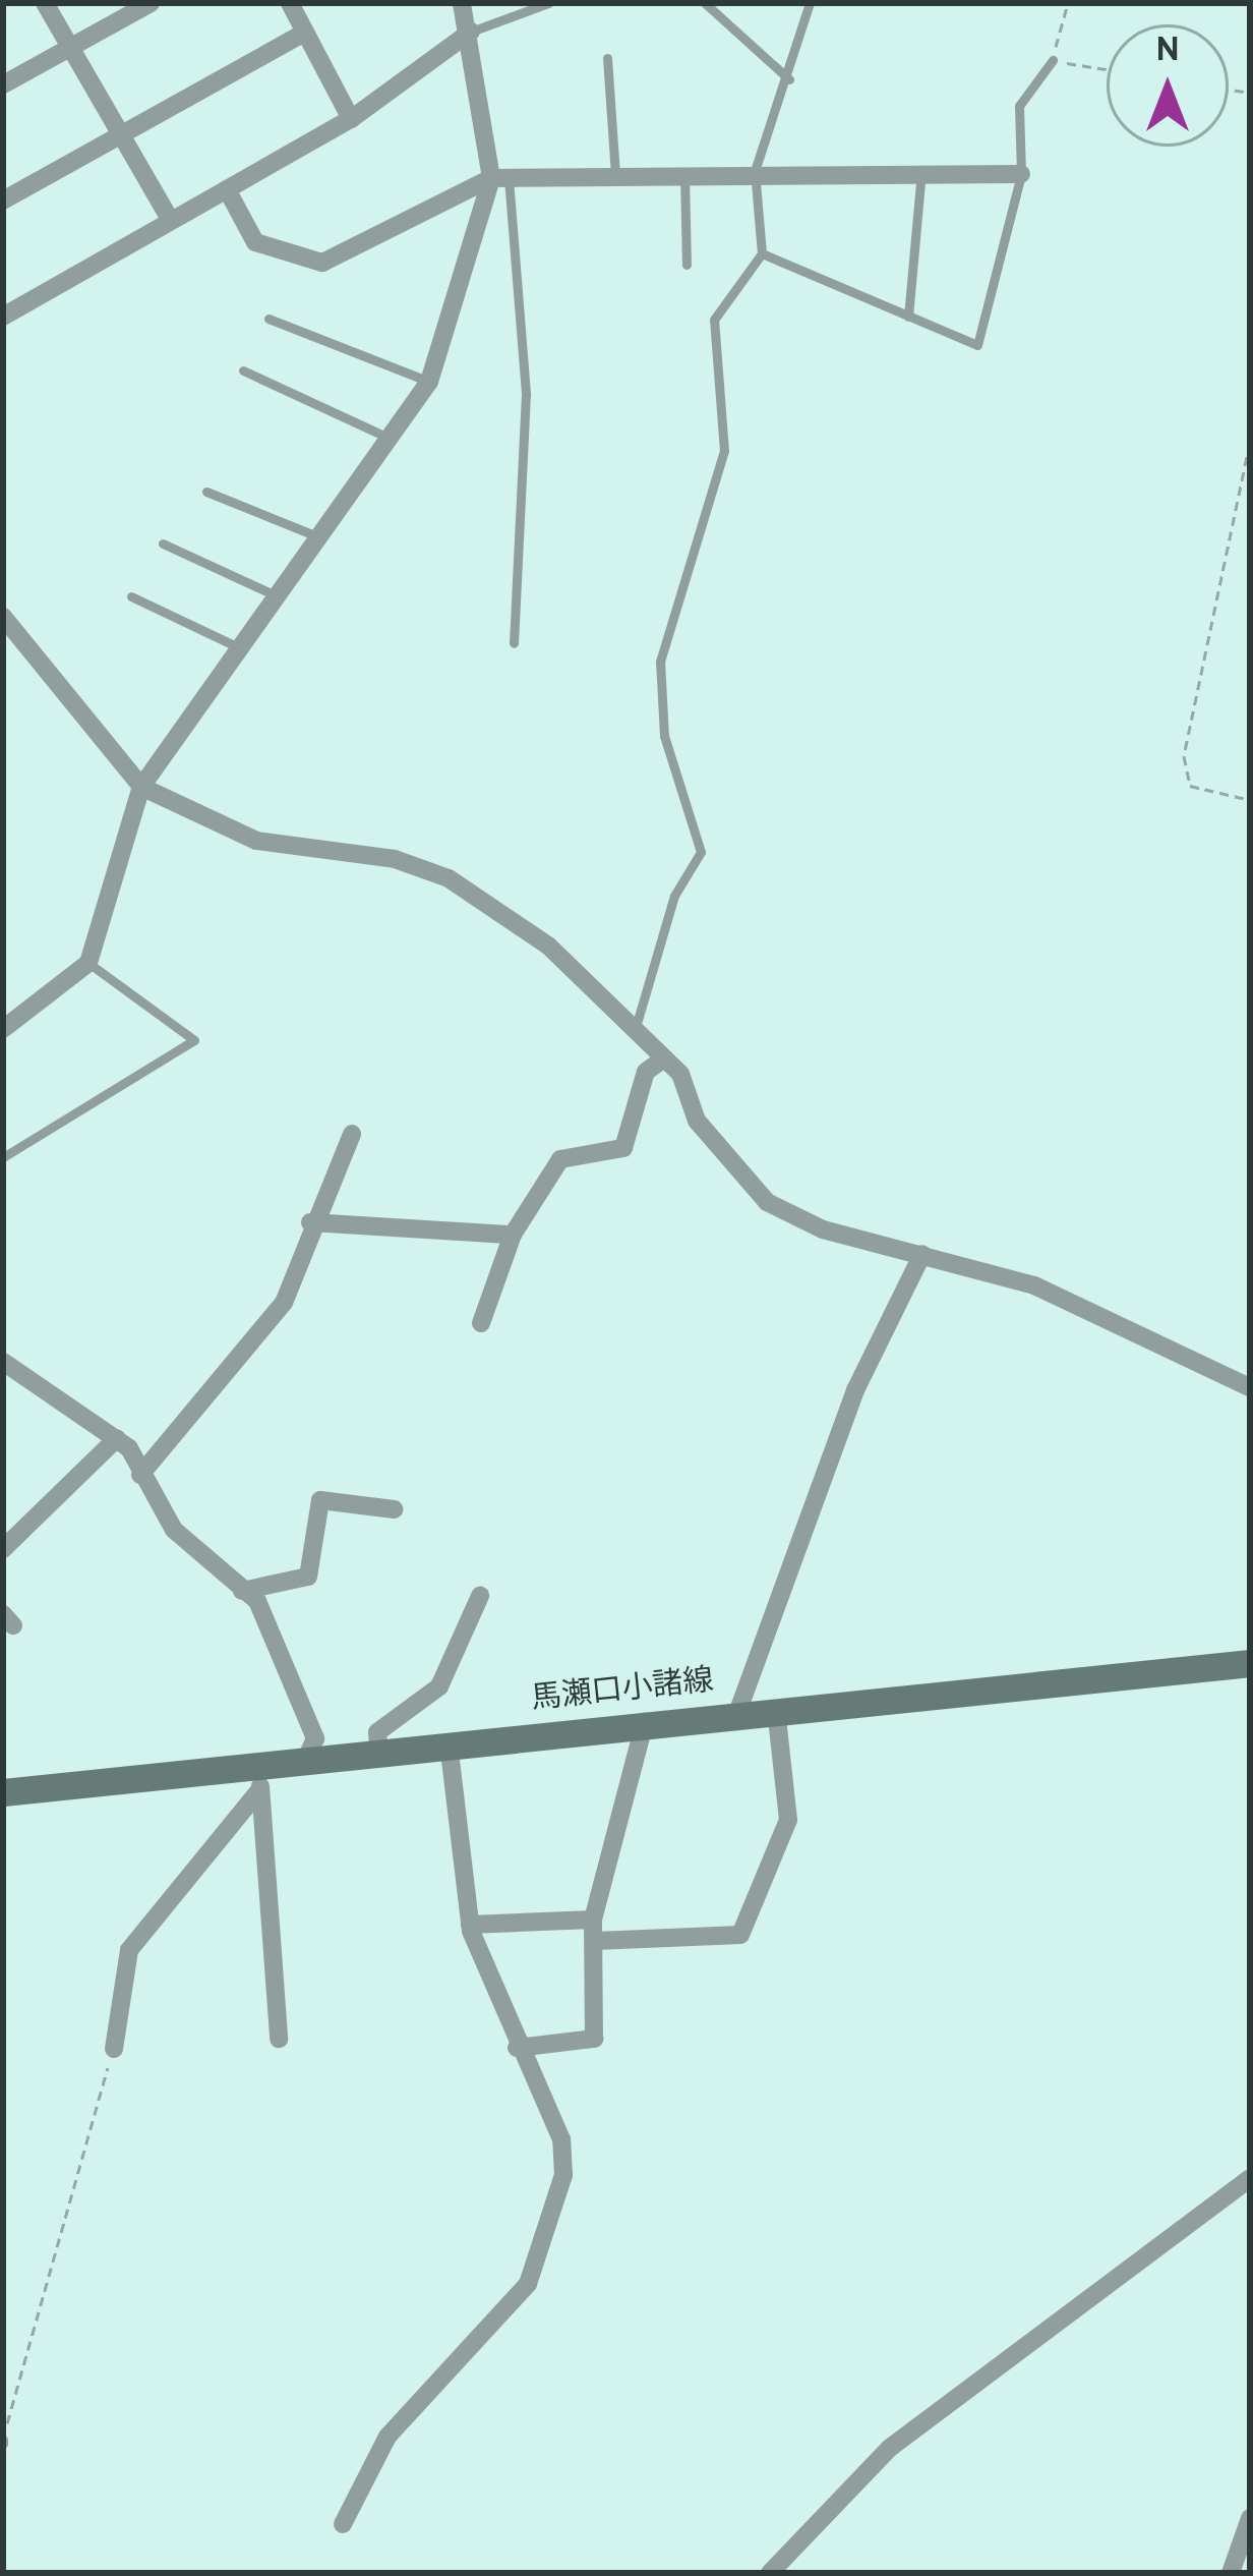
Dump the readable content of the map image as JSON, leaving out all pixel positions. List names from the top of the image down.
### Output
{
  "streets": {
    "main road": ["馬瀬口小諸線"]
  },
  "north": "top"
}
